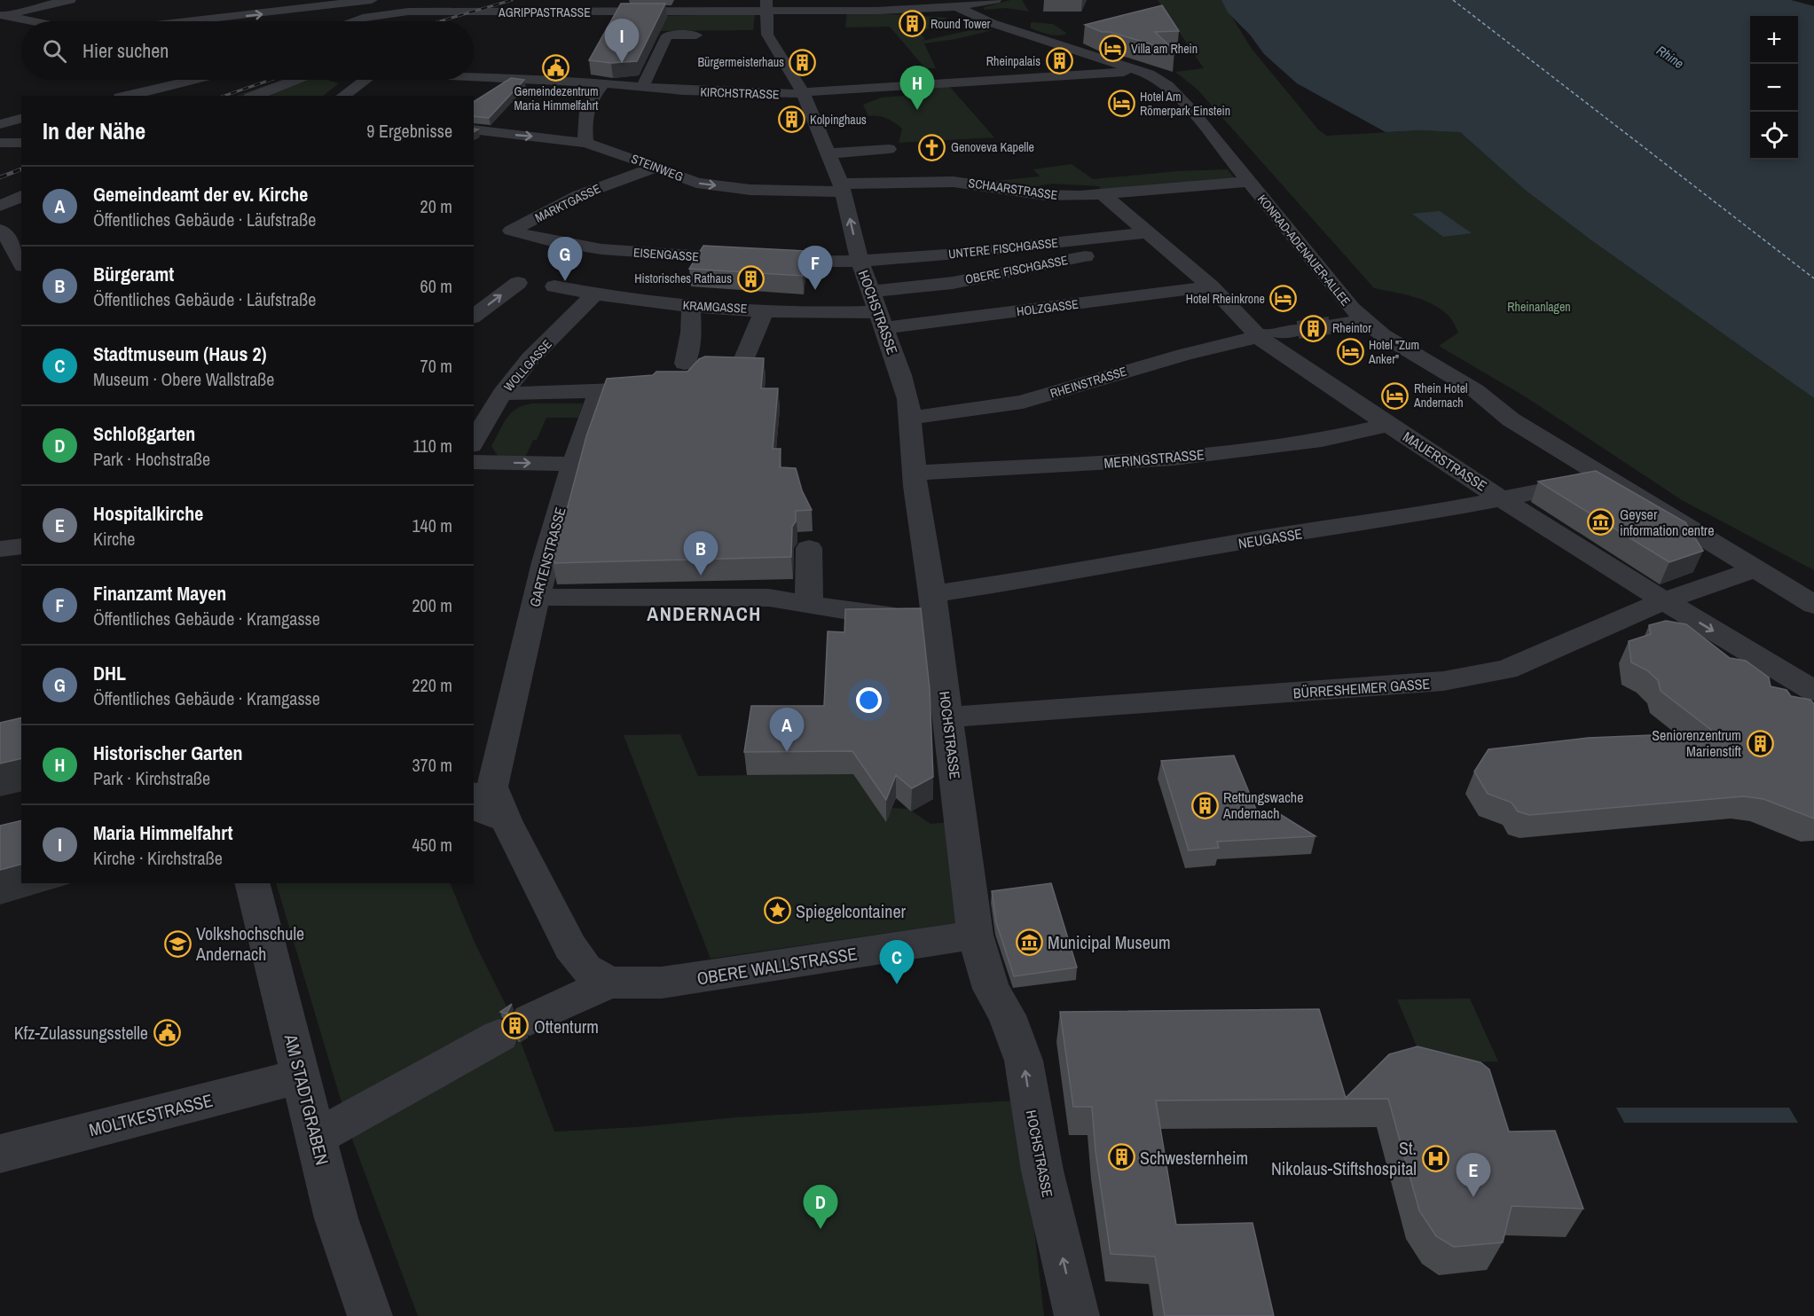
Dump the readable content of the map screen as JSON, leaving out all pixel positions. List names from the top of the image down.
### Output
{
  "streets": {
    "street": [
      "AGRIPPASTRASSE",
      "KIRCHSTRASSE",
      "STEINWEG",
      "SCHAARSTRASSE",
      "MARKTGASSE",
      "UNTERE FISCHGASSE",
      "KONRAD-ADENAUER-ALLEE",
      "EISENGASSE",
      "OBERE FISCHGASSE",
      "KRAMGASSE",
      "HOLZGASSE",
      "HOCHSTRASSE",
      "WOLLGASSE",
      "RHEINSTRASSE",
      "MERINGSTRASSE",
      "MAUERSTRASSE",
      "NEUGASSE",
      "GARTENSTRASSE",
      "BÜRRESHEIMER GASSE",
      "OBERE WALLSTRASSE",
      "AM STADTGRABEN",
      "MOLTKESTRASSE"
    ]
  },
  "crossings": [
    ["AGRIPPASTRASSE", "KONRAD-ADENAUER-ALLEE"],
    ["AGRIPPASTRASSE", "HOCHSTRASSE"],
    ["KIRCHSTRASSE", "KONRAD-ADENAUER-ALLEE"],
    ["KIRCHSTRASSE", "HOCHSTRASSE"],
    ["STEINWEG", "SCHAARSTRASSE"],
    ["STEINWEG", "MARKTGASSE"],
    ["STEINWEG", "HOCHSTRASSE"],
    ["SCHAARSTRASSE", "KONRAD-ADENAUER-ALLEE"],
    ["SCHAARSTRASSE", "HOCHSTRASSE"],
    ["SCHAARSTRASSE", "MAUERSTRASSE"],
    ["MARKTGASSE", "EISENGASSE"],
    ["UNTERE FISCHGASSE", "EISENGASSE"],
    ["UNTERE FISCHGASSE", "OBERE FISCHGASSE"],
    ["UNTERE FISCHGASSE", "HOCHSTRASSE"],
    ["UNTERE FISCHGASSE", "MAUERSTRASSE"],
    ["KONRAD-ADENAUER-ALLEE", "NEUGASSE"],
    ["KONRAD-ADENAUER-ALLEE", "BÜRRESHEIMER GASSE"],
    ["EISENGASSE", "HOCHSTRASSE"],
    ["OBERE FISCHGASSE", "KRAMGASSE"],
    ["OBERE FISCHGASSE", "HOLZGASSE"],
    ["OBERE FISCHGASSE", "HOCHSTRASSE"],
    ["OBERE FISCHGASSE", "MAUERSTRASSE"],
    ["KRAMGASSE", "HOLZGASSE"],
    ["KRAMGASSE", "HOCHSTRASSE"],
    ["KRAMGASSE", "WOLLGASSE"],
    ["HOLZGASSE", "HOCHSTRASSE"],
    ["HOLZGASSE", "MAUERSTRASSE"],
    ["HOCHSTRASSE", "RHEINSTRASSE"],
    ["HOCHSTRASSE", "MERINGSTRASSE"],
    ["HOCHSTRASSE", "NEUGASSE"],
    ["HOCHSTRASSE", "BÜRRESHEIMER GASSE"],
    ["HOCHSTRASSE", "OBERE WALLSTRASSE"],
    ["RHEINSTRASSE", "MAUERSTRASSE"],
    ["MERINGSTRASSE", "MAUERSTRASSE"],
    ["MAUERSTRASSE", "NEUGASSE"],
    ["MAUERSTRASSE", "BÜRRESHEIMER GASSE"],
    ["NEUGASSE", "GARTENSTRASSE"],
    ["OBERE WALLSTRASSE", "AM STADTGRABEN"],
    ["AM STADTGRABEN", "MOLTKESTRASSE"]
  ],
  "districts": ["ANDERNACH"],
  "water": ["Rhine"],
  "parks": ["Rheinanlagen"],
  "places": {
    "building": [
      "Round Tower",
      "Rheinpalais",
      "Bürgermeisterhaus",
      "Kolpinghaus",
      "Historisches Rathaus",
      "Rheintor",
      "Seniorenzentrum Marienstift",
      "Rettungswache Andernach",
      "Ottenturm",
      "Schwesternheim"
    ],
    "hotel": [
      "Villa am Rhein",
      "Hotel Am Römerpark Einstein",
      "Hotel Rheinkrone",
      "Hotel \"Zum Anker\"",
      "Rhein Hotel Andernach"
    ],
    "public building": ["Gemeindezentrum Maria Himmelfahrt", "Kfz-Zulassungsstelle"],
    "church": ["Genoveva Kapelle"],
    "museum": ["Geyser information centre", "Municipal Museum"],
    "place": ["Spiegelcontainer"],
    "school or university": ["Volkshochschule Andernach"],
    "hospital": ["St. Nikolaus-Stiftshospital"]
  },
  "page": {
    "map_buttons": ["+", "−"],
    "pins": [
      "I",
      "H",
      "G",
      "F",
      "B",
      "A",
      "C",
      "E",
      "D"
    ],
    "search": "Hier suchen",
    "heading": ["In der Nähe", "9 Ergebnisse"],
    "list": [
      {
        "mark": "A",
        "name": "Gemeindeamt der ev. Kirche",
        "note": "Öffentliches Gebäude · Läufstraße",
        "value": "20 m"
      },
      {
        "mark": "B",
        "name": "Bürgeramt",
        "note": "Öffentliches Gebäude · Läufstraße",
        "value": "60 m"
      },
      {
        "mark": "C",
        "name": "Stadtmuseum (Haus 2)",
        "note": "Museum · Obere Wallstraße",
        "value": "70 m"
      },
      {
        "mark": "D",
        "name": "Schloßgarten",
        "note": "Park · Hochstraße",
        "value": "110 m"
      },
      {
        "mark": "E",
        "name": "Hospitalkirche",
        "note": "Kirche",
        "value": "140 m"
      },
      {
        "mark": "F",
        "name": "Finanzamt Mayen",
        "note": "Öffentliches Gebäude · Kramgasse",
        "value": "200 m"
      },
      {
        "mark": "G",
        "name": "DHL",
        "note": "Öffentliches Gebäude · Kramgasse",
        "value": "220 m"
      },
      {
        "mark": "H",
        "name": "Historischer Garten",
        "note": "Park · Kirchstraße",
        "value": "370 m"
      },
      {
        "mark": "I",
        "name": "Maria Himmelfahrt",
        "note": "Kirche · Kirchstraße",
        "value": "450 m"
      }
    ]
  }
}
